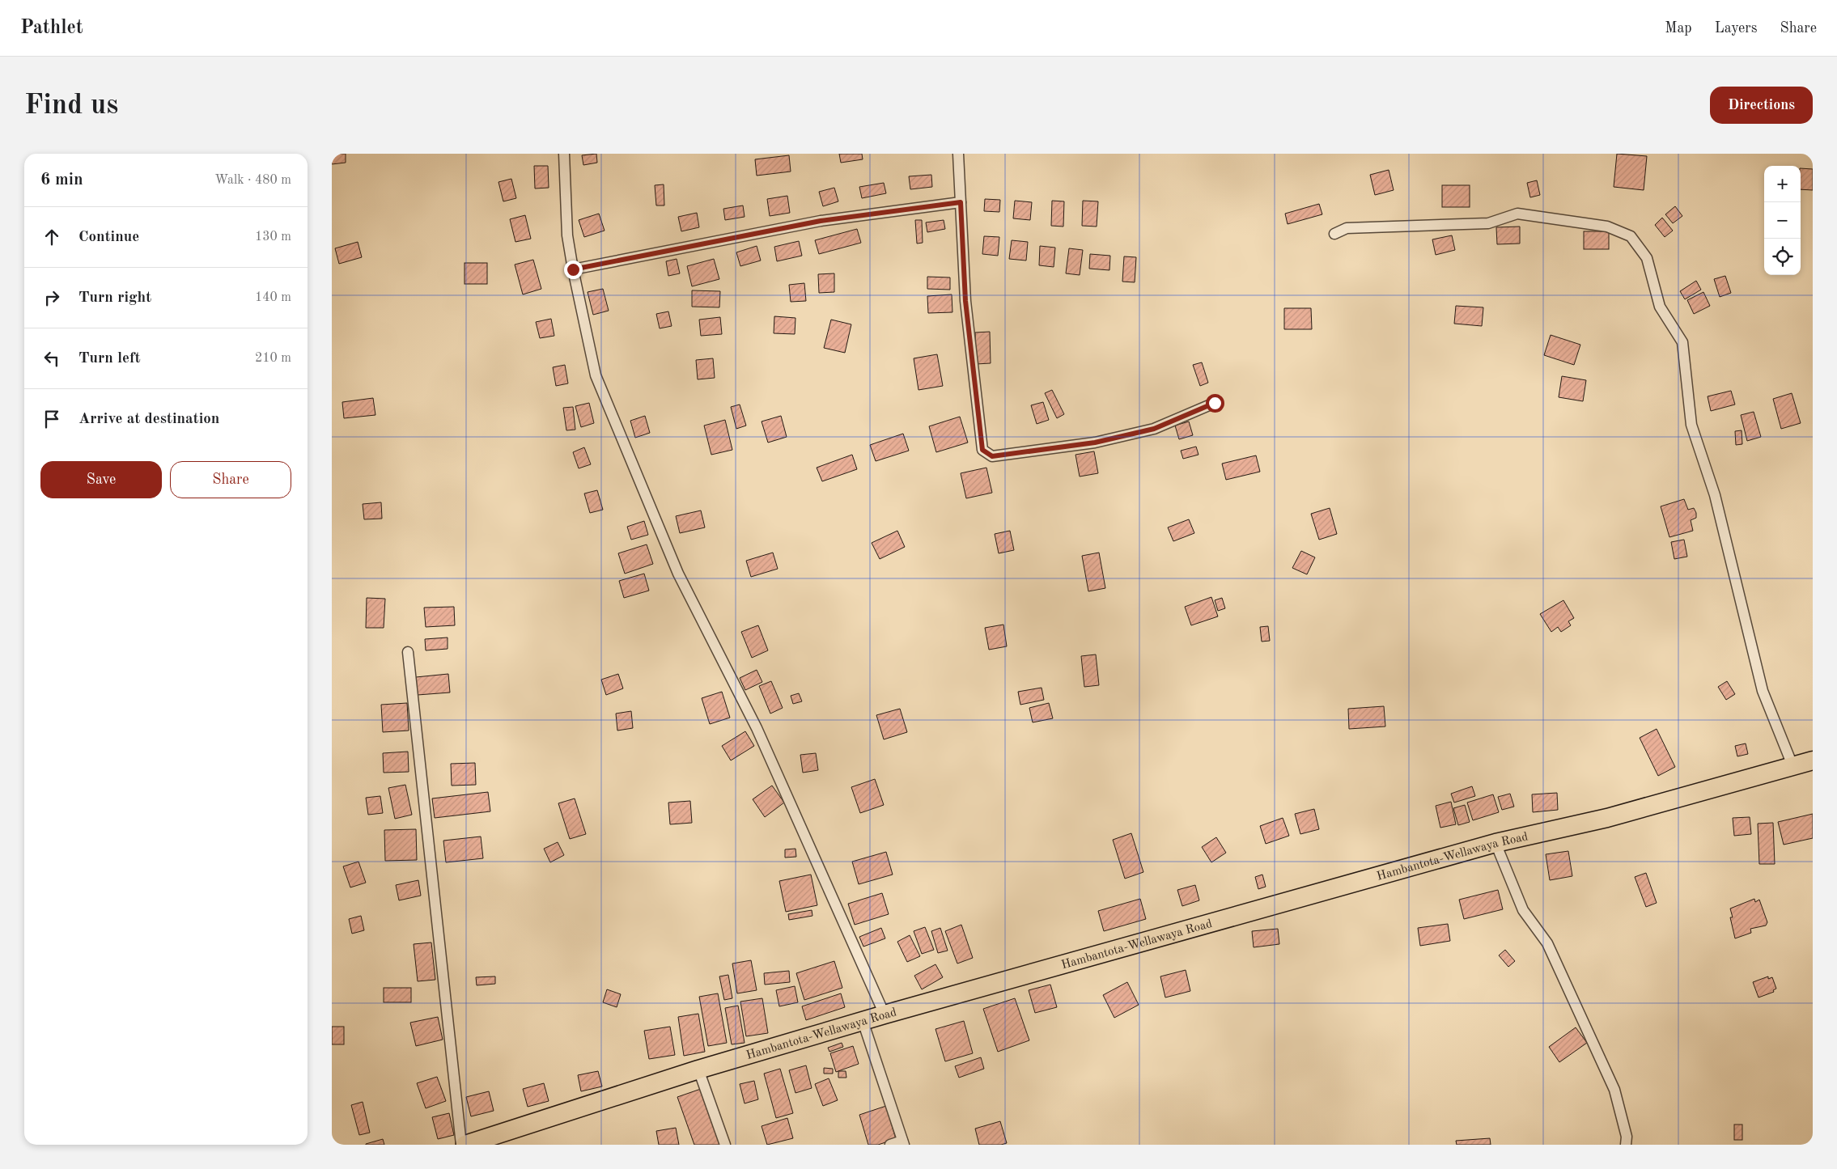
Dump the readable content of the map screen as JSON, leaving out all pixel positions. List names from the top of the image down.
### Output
{
  "streets": {
    "highway": ["Hambantota-Wellawaya Road"]
  },
  "page": {
    "header": "Pathlet",
    "nav": ["Map", "Layers", "Share"],
    "buttons": [
      "Directions",
      ["Save", "Share"]
    ],
    "title": "Find us",
    "heading": ["6 min", "Walk · 480 m"],
    "map_buttons": ["+", "−"],
    "list": [
      ["Continue", "130 m"],
      ["Turn right", "140 m"],
      ["Turn left", "210 m"],
      "Arrive at destination"
    ]
  }
}
